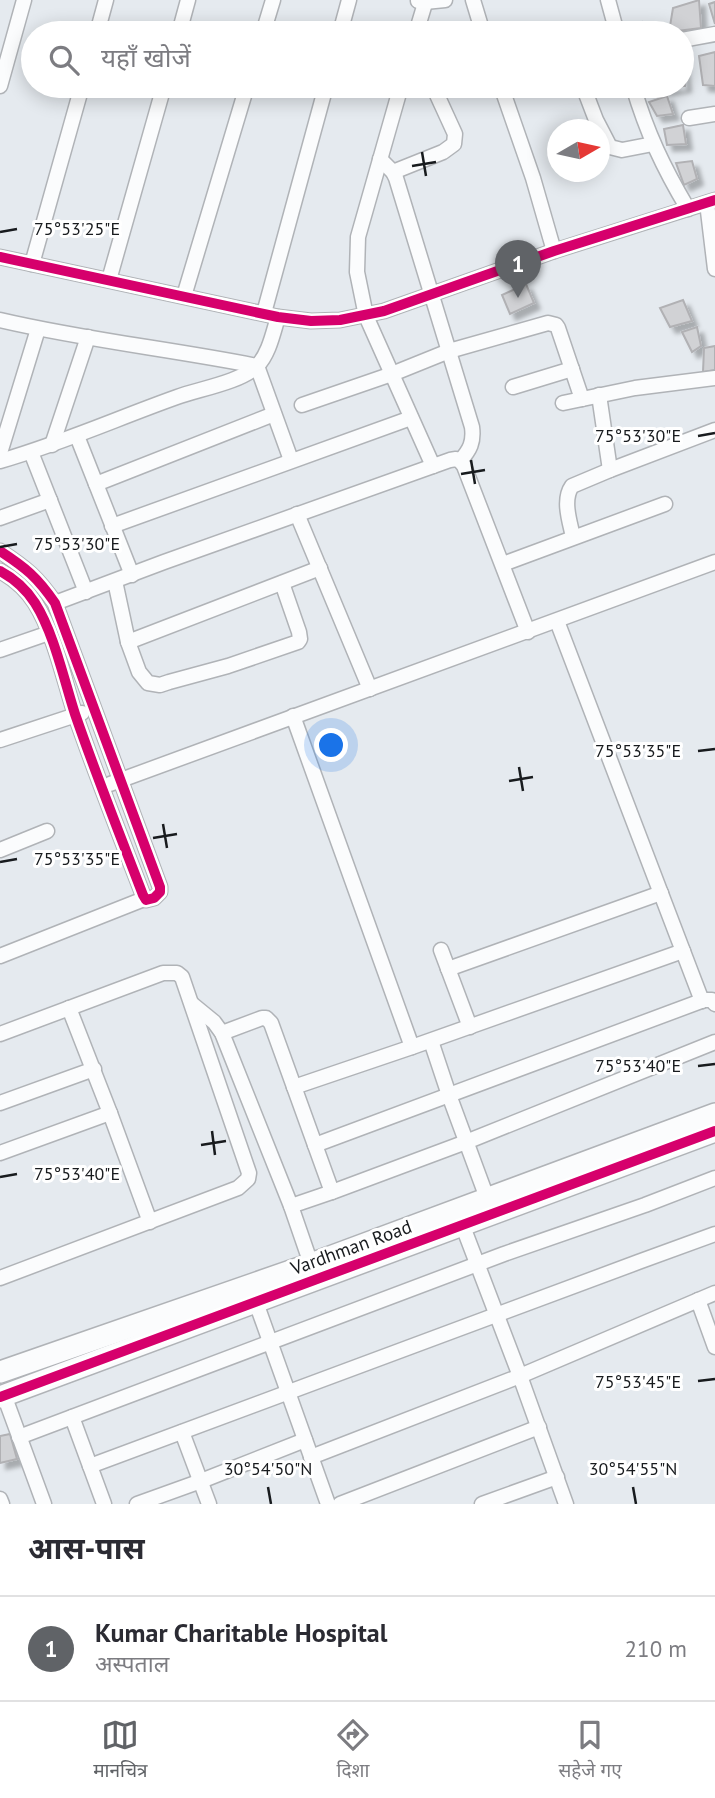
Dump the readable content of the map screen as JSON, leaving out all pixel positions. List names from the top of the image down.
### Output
{
  "streets": {
    "street": ["Vardhman Road"]
  },
  "north": "right",
  "page": {
    "search": "यहाँ खोजें",
    "pins": "1",
    "heading": "आस-पास",
    "list": [
      {
        "mark": "1",
        "name": "Kumar Charitable Hospital",
        "note": "अस्पताल",
        "value": "210 m"
      }
    ],
    "nav": ["मानचित्र", "दिशा", "सहेजे गए"]
  },
  "coordinates": [
    "75°53'25\"E",
    "75°53'30\"E",
    "75°53'35\"E",
    "75°53'40\"E",
    "75°53'45\"E",
    "30°54'50\"N",
    "30°54'55\"N"
  ]
}
